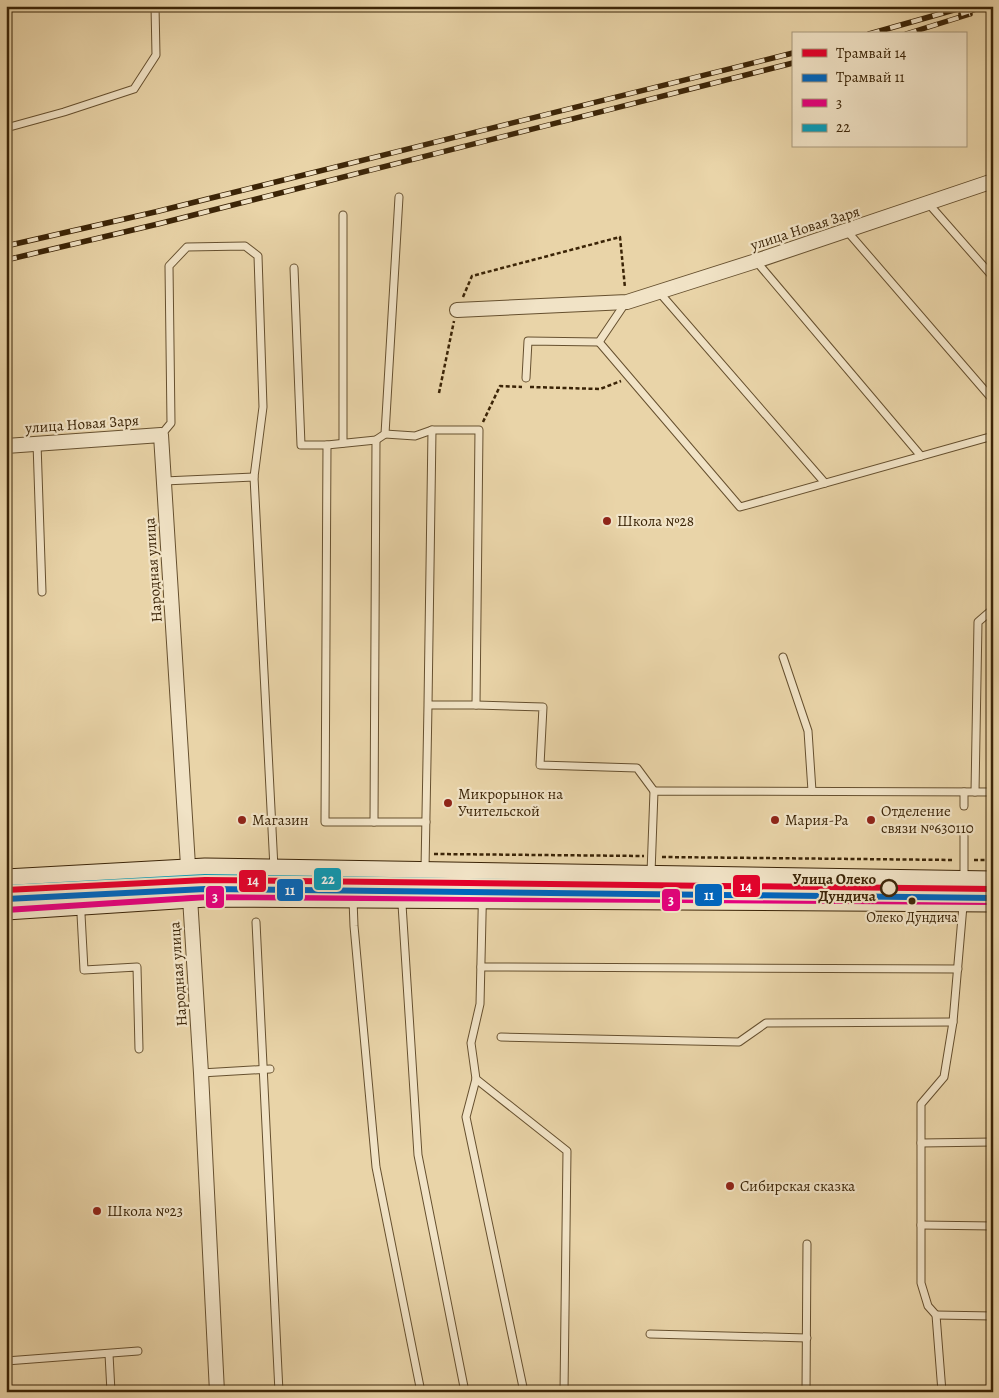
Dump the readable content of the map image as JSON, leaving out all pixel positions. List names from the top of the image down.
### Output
{
  "streets": {
    "street": ["улица Новая Заря", "Народная улица"]
  },
  "crossings": [
    ["улица Новая Заря", "Народная улица"]
  ],
  "places": [
    "Школа №28",
    "Микрорынок на Учительской",
    "Магазин",
    "Мария-Ра",
    "Отделение связи №630110",
    "Улица Олеко Дундича",
    "Олеко Дундича",
    "Сибирская сказка",
    "Школа №23"
  ],
  "lines": [
    "transit line 22",
    "tram line 14",
    "tram line 11",
    "transit line 3"
  ],
  "legend": [
    "Трамвай 14",
    "Трамвай 11",
    "3",
    "22"
  ]
}
